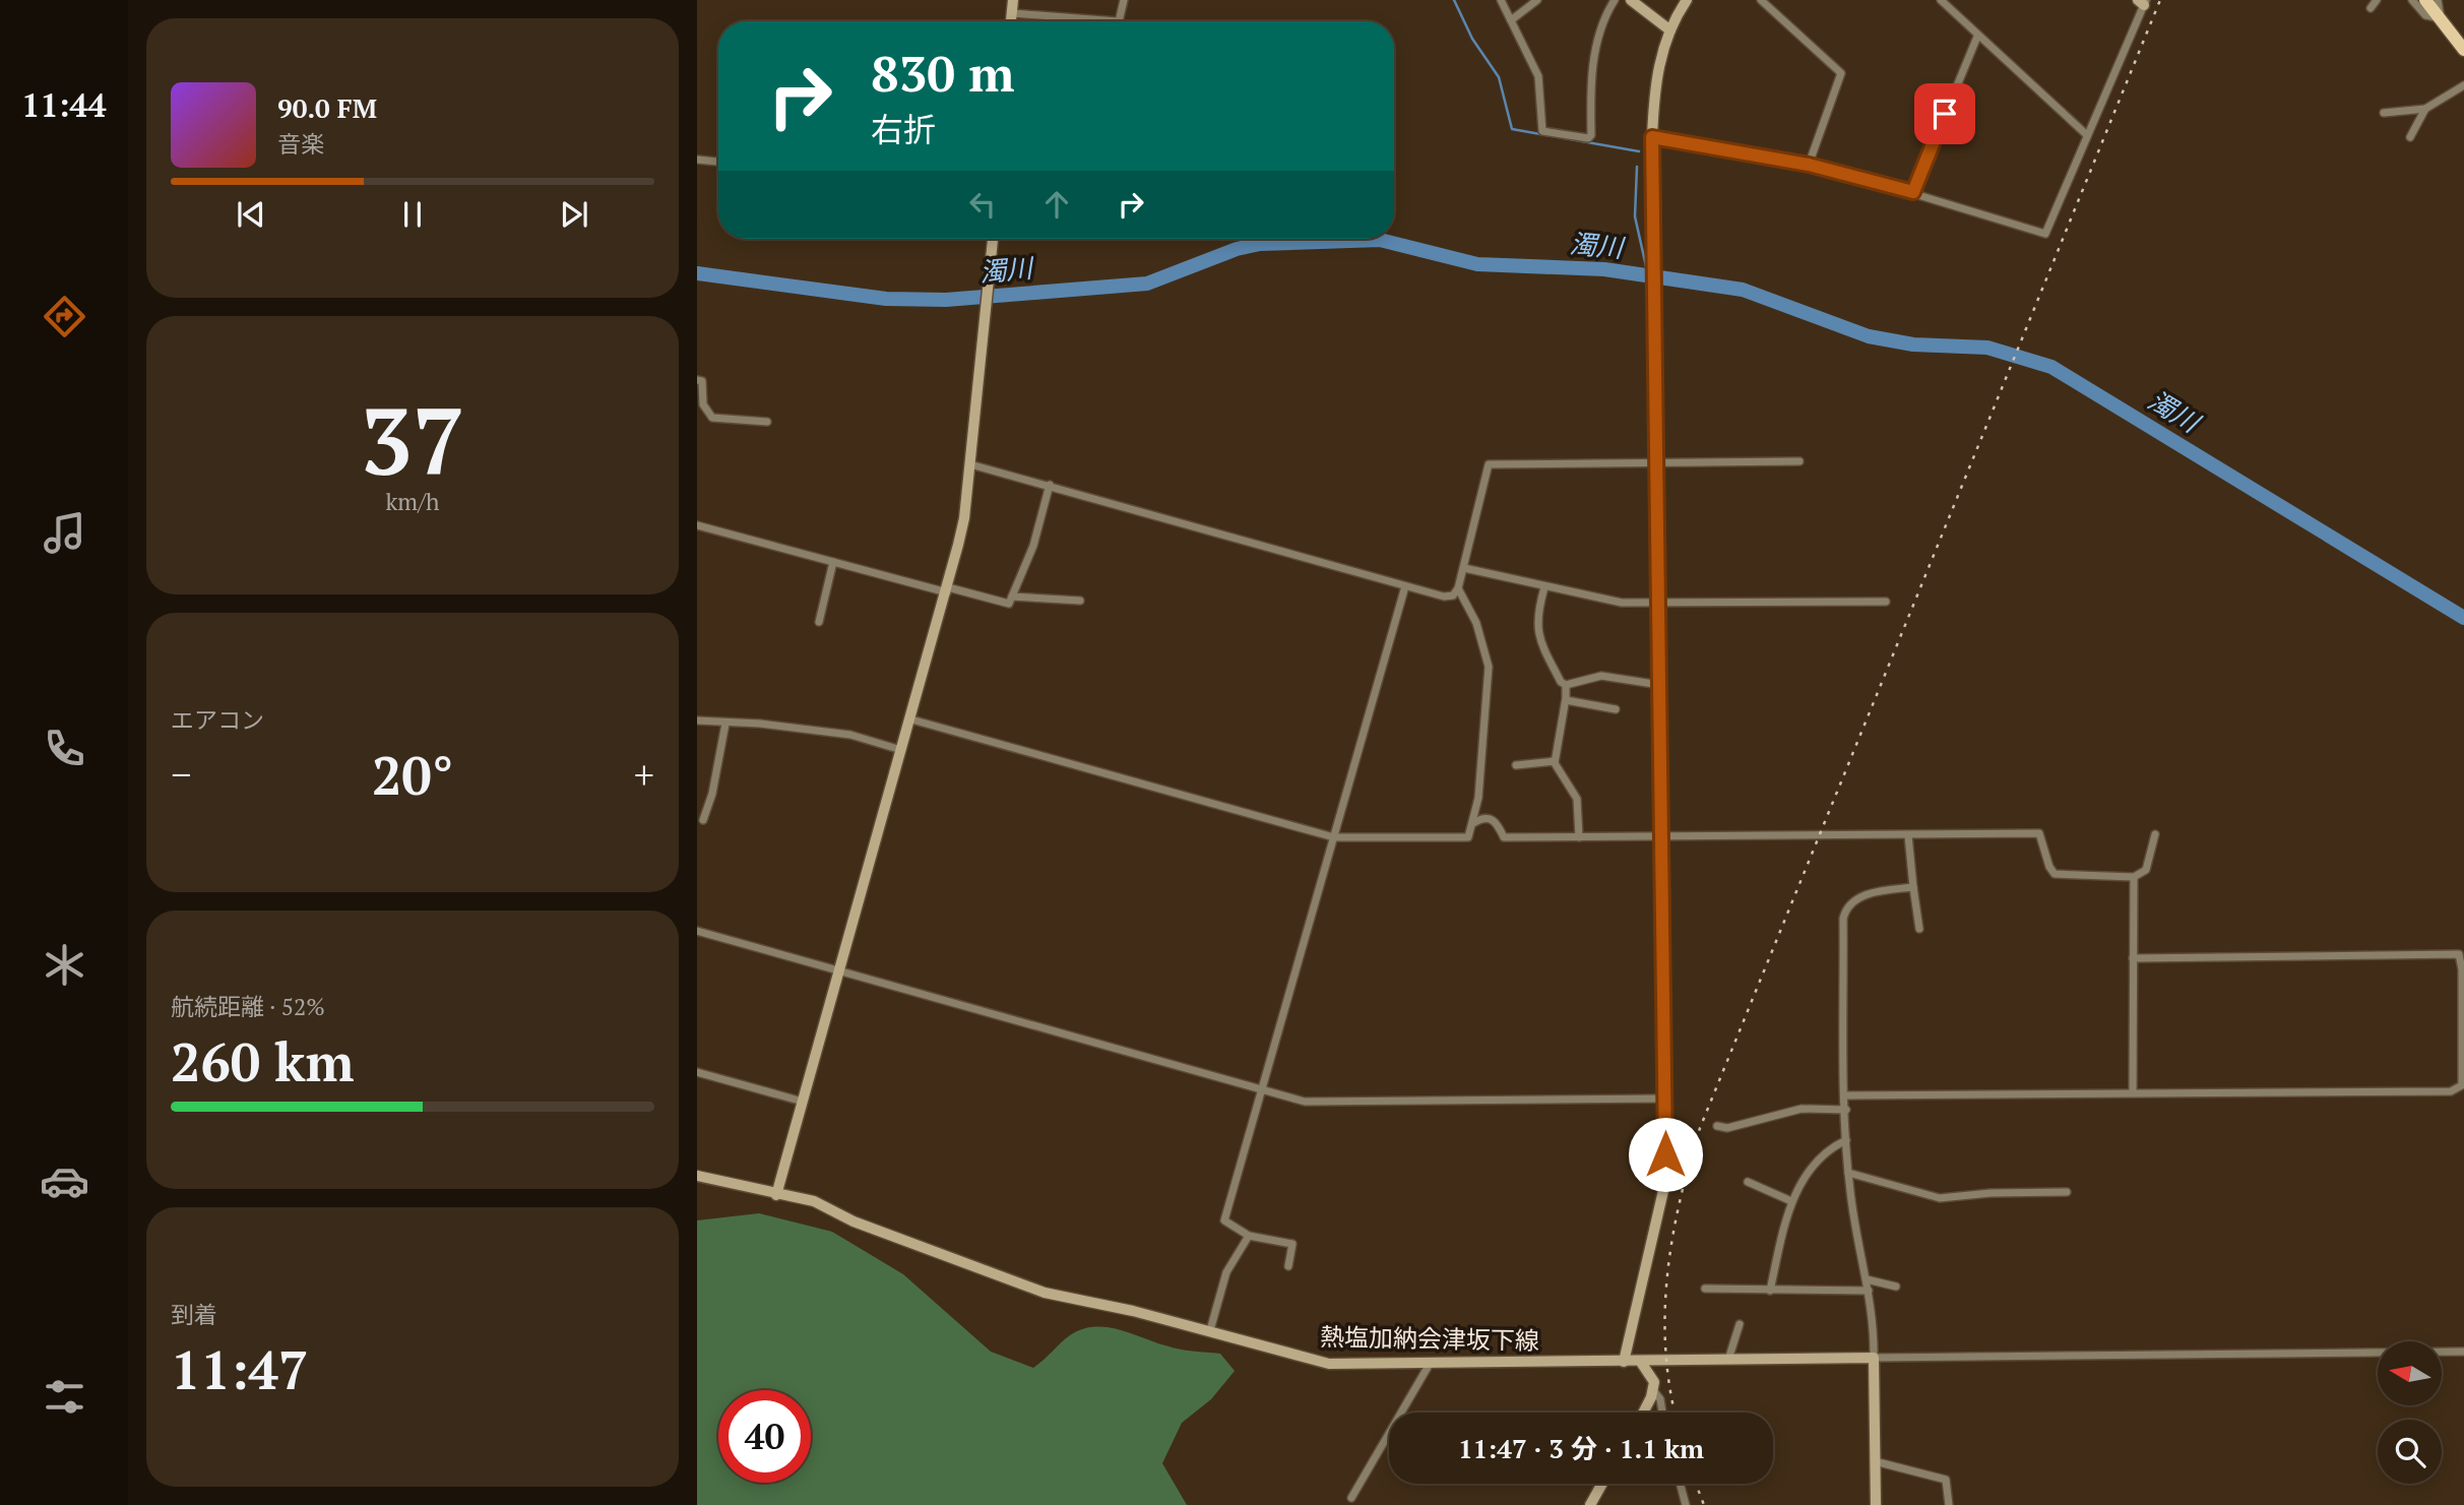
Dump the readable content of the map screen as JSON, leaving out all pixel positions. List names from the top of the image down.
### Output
{
  "streets": {
    "street": ["熱塩加納会津坂下線"]
  },
  "water": ["濁川"],
  "north": "left",
  "page": {
    "tabs": "11:44",
    "turn": ["830 m", "右折"],
    "song": ["90.0 FM", "音楽"],
    "tile": [
      ["37", "km/h"],
      "エアコン",
      ["航続距離 · 52%", "260 km"],
      ["到着", "11:47"]
    ],
    "heat": ["−", "20°", "+"],
    "limit": "40",
    "trip": "11:47 · 3 分 · 1.1 km"
  }
}
